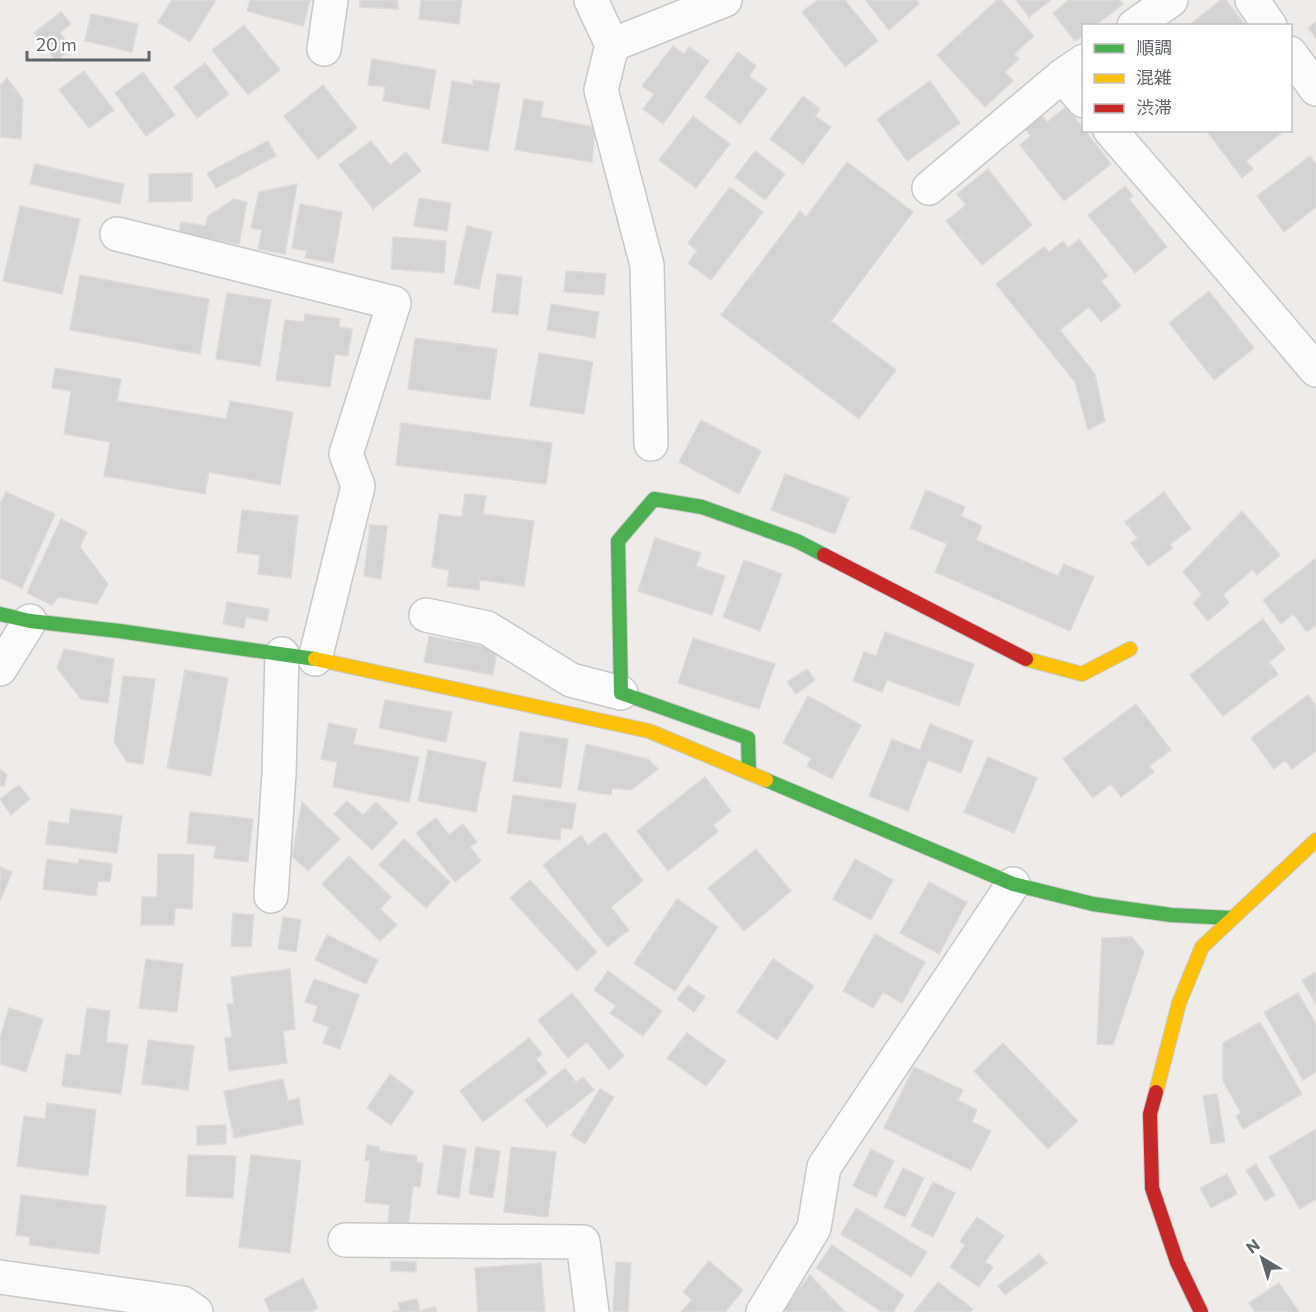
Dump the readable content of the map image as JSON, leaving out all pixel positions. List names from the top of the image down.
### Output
{
  "legend": ["順調", "混雑", "渋滞"],
  "scale_bar": "20 m",
  "north": "top left"
}
